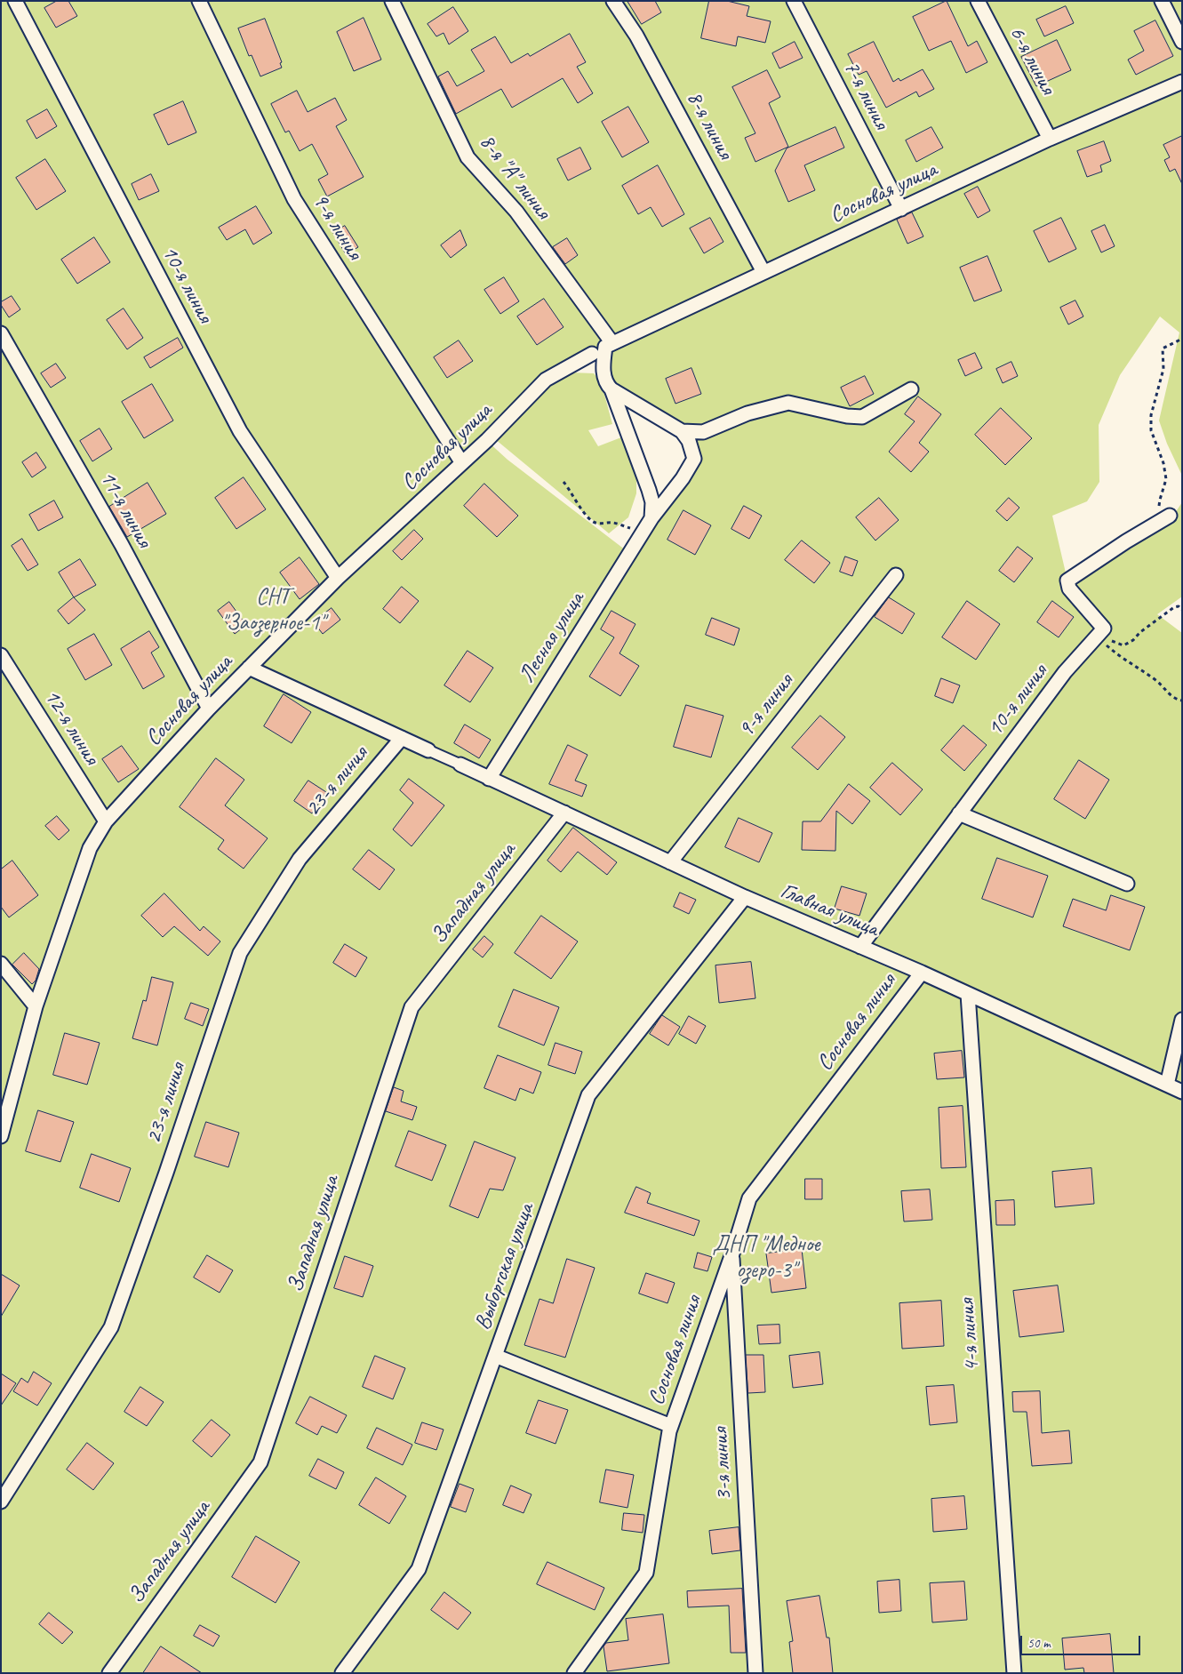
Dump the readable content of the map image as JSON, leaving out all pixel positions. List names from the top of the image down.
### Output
{
  "streets": {
    "street": [
      "6-я линия",
      "7-я линия",
      "8-я линия",
      "8-я \"А\" линия",
      "Сосновая улица",
      "9-я линия",
      "10-я линия",
      "11-я линия",
      "Лесная улица",
      "12-я линия",
      "23-я линия",
      "Западная улица",
      "Главная улица",
      "Сосновая линия",
      "Выборгская улица",
      "4-я линия",
      "3-я линия"
    ]
  },
  "crossings": [
    ["6-я линия", "Сосновая улица"],
    ["7-я линия", "Сосновая улица"],
    ["8-я линия", "Сосновая улица"],
    ["8-я \"А\" линия", "Сосновая улица"],
    ["Сосновая улица", "9-я линия"],
    ["Сосновая улица", "10-я линия"],
    ["Сосновая улица", "11-я линия"],
    ["Сосновая улица", "12-я линия"],
    ["9-я линия", "Главная улица"],
    ["10-я линия", "Главная улица"],
    ["Лесная улица", "Главная улица"],
    ["Западная улица", "Главная улица"],
    ["Главная улица", "Сосновая линия"],
    ["Главная улица", "Выборгская улица"],
    ["Главная улица", "4-я линия"],
    ["Сосновая линия", "3-я линия"]
  ],
  "parks": ["СНТ \"Заозерное-1\"", "ДНП \"Медное озеро-3\""],
  "scale_bar": "50 m"
}
